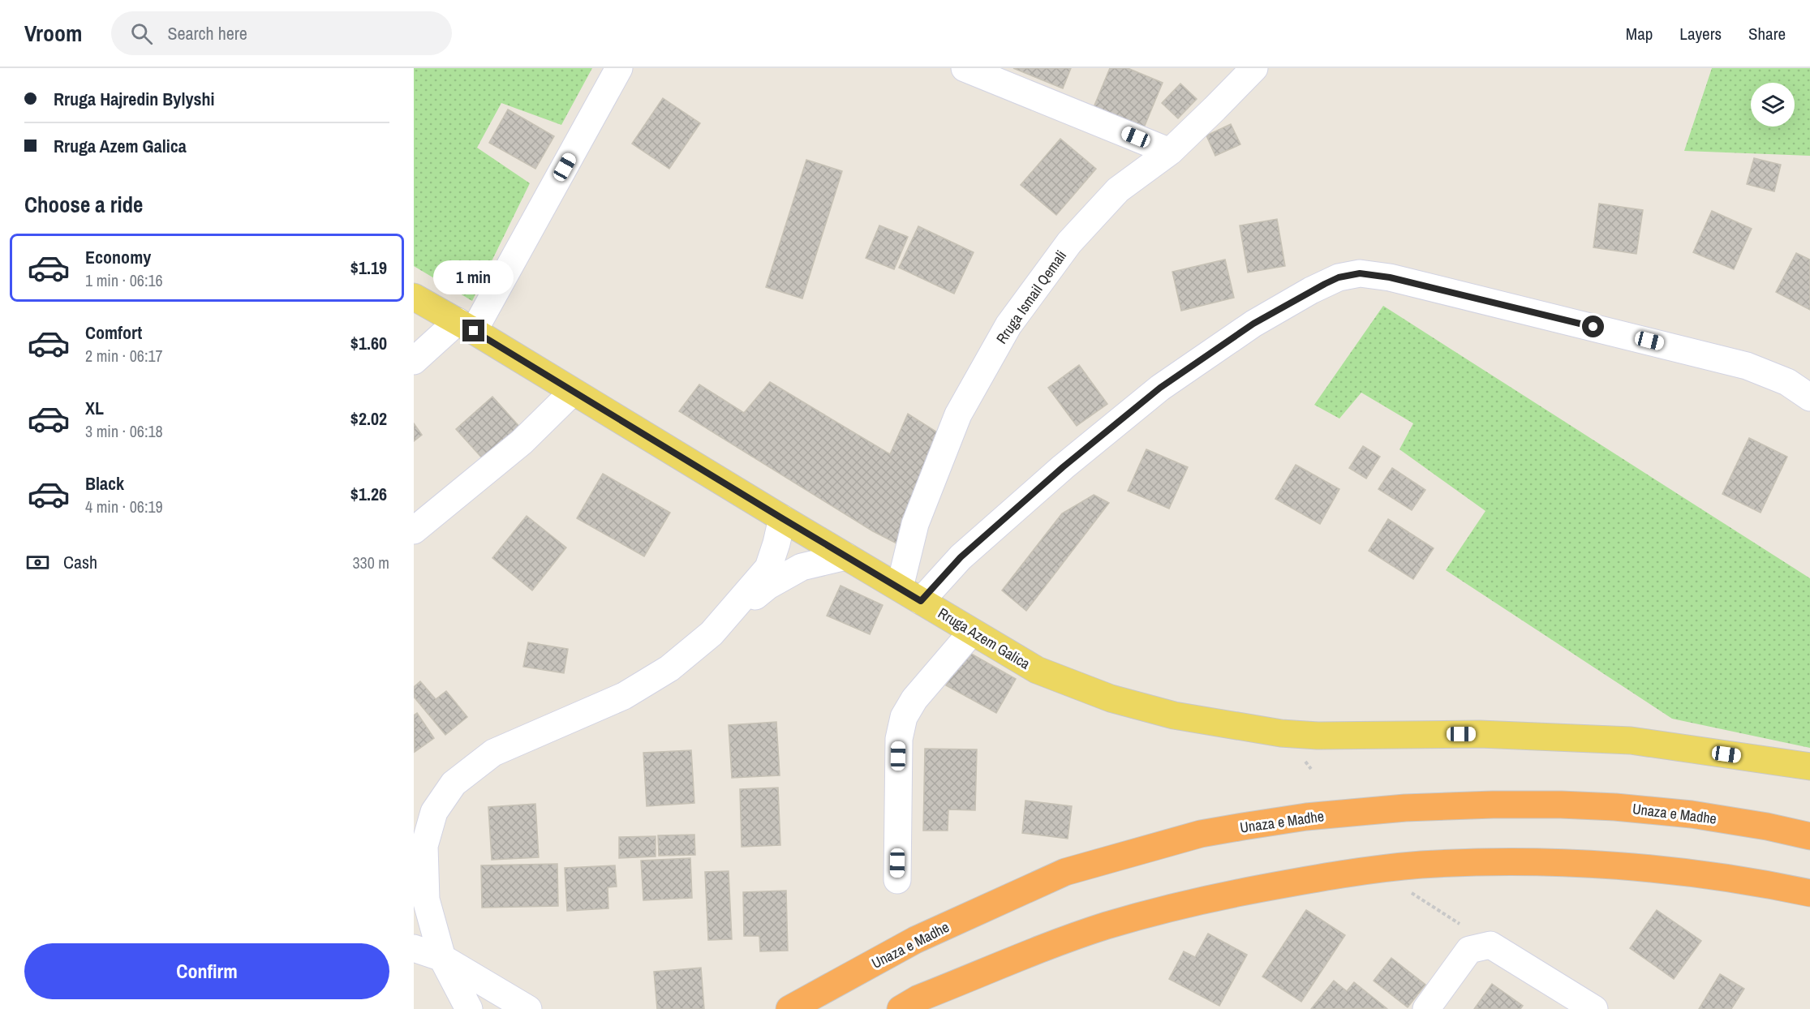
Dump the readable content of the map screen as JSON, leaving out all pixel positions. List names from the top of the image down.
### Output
{
  "streets": {
    "highway": ["Unaza e Madhe"],
    "main road": ["Rruga Azem Galica"],
    "street": ["Rruga Ismail Qemali"]
  },
  "crossings": [
    ["Rruga Ismail Qemali", "Rruga Azem Galica"]
  ],
  "page": {
    "header": "Vroom",
    "search": "Search here",
    "nav": ["Map", "Layers", "Share"],
    "banner": ["Rruga Hajredin Bylyshi", "Rruga Azem Galica"],
    "heading": "Choose a ride",
    "list": [
      {
        "name": "Economy",
        "note": "1 min · 06:16",
        "value": "$1.19"
      },
      {
        "name": "Comfort",
        "note": "2 min · 06:17",
        "value": "$1.60"
      },
      {
        "name": "XL",
        "note": "3 min · 06:18",
        "value": "$2.02"
      },
      {
        "name": "Black",
        "note": "4 min · 06:19",
        "value": "$1.26"
      }
    ],
    "bubble": "1 min",
    "pay": ["Cash", "330 m"],
    "buttons": "Confirm"
  }
}
